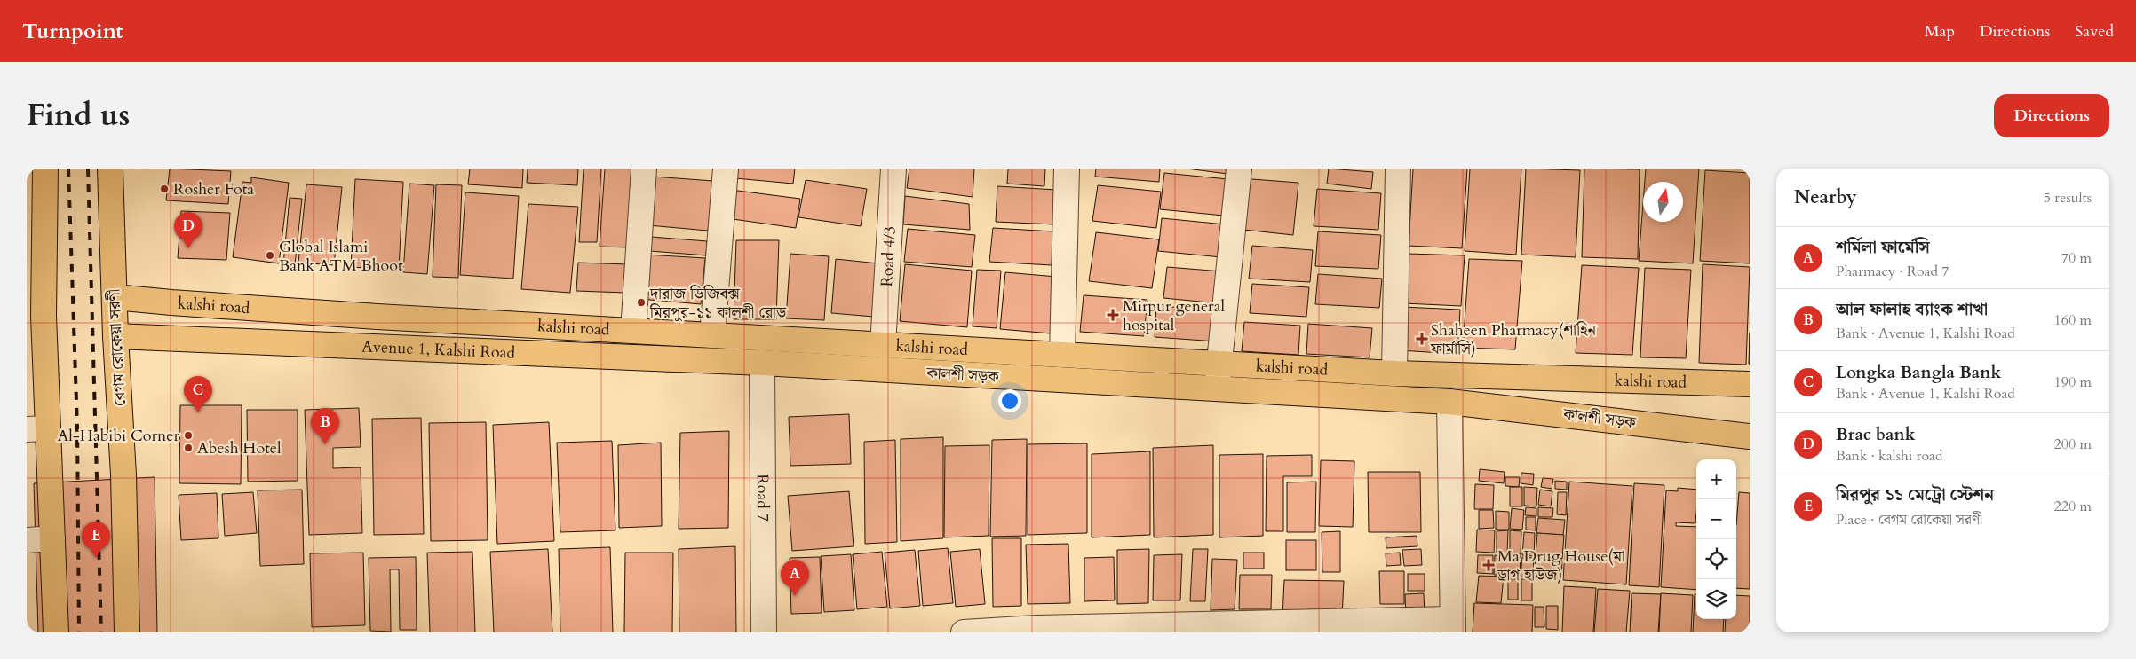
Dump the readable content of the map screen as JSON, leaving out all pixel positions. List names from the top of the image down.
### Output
{
  "streets": {
    "main road": [
      "kalshi road",
      "বেগম রোকেয়া সরণী",
      "Avenue 1, Kalshi Road",
      "কালশী সড়ক"
    ],
    "street": ["Road 4/3", "Road 7"]
  },
  "crossings": [
    ["Road 4/3", "kalshi road"],
    ["kalshi road", "বেগম রোকেয়া সরণী"],
    ["kalshi road", "কালশী সড়ক"],
    ["বেগম রোকেয়া সরণী", "Avenue 1, Kalshi Road"],
    ["Avenue 1, Kalshi Road", "কালশী সড়ক"],
    ["Avenue 1, Kalshi Road", "Road 7"],
    ["কালশী সড়ক", "Road 7"]
  ],
  "places": {
    "other": [
      "Rosher Fota",
      "Global Islami Bank ATM Bhoot",
      "দারাজ ডিজিবক্স মিরপুর-১১ কালশী রোড",
      "Al-Habibi Corner",
      "Abesh Hotel"
    ],
    "health": ["Mirpur general hospital", "Shaheen Pharmacy(শাহিন ফার্মাসি)", "Ma Drug House(মা ড্রাগ হাউজ)"]
  },
  "north": "top",
  "page": {
    "header": "Turnpoint",
    "nav": ["Map", "Directions", "Saved"],
    "title": "Find us",
    "buttons": "Directions",
    "heading": ["Nearby", "5 results"],
    "pins": [
      "D",
      "C",
      "B",
      "E",
      "A"
    ],
    "list": [
      {
        "mark": "A",
        "name": "শর্মিলা ফার্মেসি",
        "note": "Pharmacy · Road 7",
        "value": "70 m"
      },
      {
        "mark": "B",
        "name": "আল ফালাহ ব্যাংক শাখা",
        "note": "Bank · Avenue 1, Kalshi Road",
        "value": "160 m"
      },
      {
        "mark": "C",
        "name": "Longka Bangla Bank",
        "note": "Bank · Avenue 1, Kalshi Road",
        "value": "190 m"
      },
      {
        "mark": "D",
        "name": "Brac bank",
        "note": "Bank · kalshi road",
        "value": "200 m"
      },
      {
        "mark": "E",
        "name": "মিরপুর ১১ মেট্রো স্টেশন",
        "note": "Place · বেগম রোকেয়া সরণী",
        "value": "220 m"
      }
    ],
    "map_buttons": ["+", "−"]
  }
}
